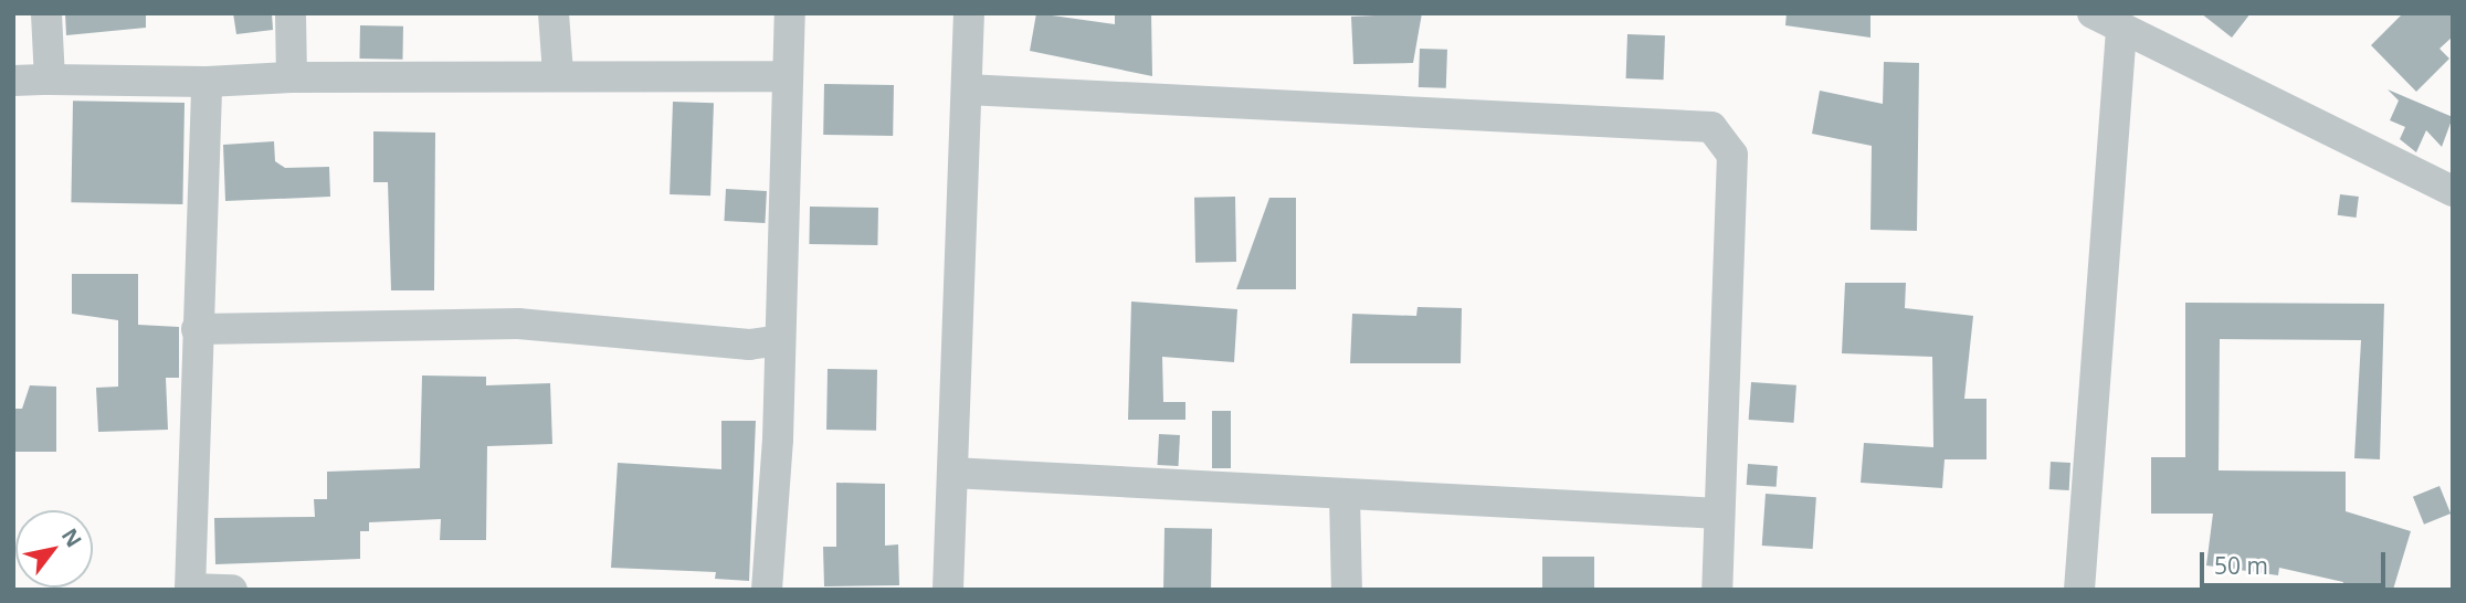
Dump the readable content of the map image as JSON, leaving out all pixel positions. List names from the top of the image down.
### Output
{
  "scale_bar": "50 m",
  "north": "top right"
}
